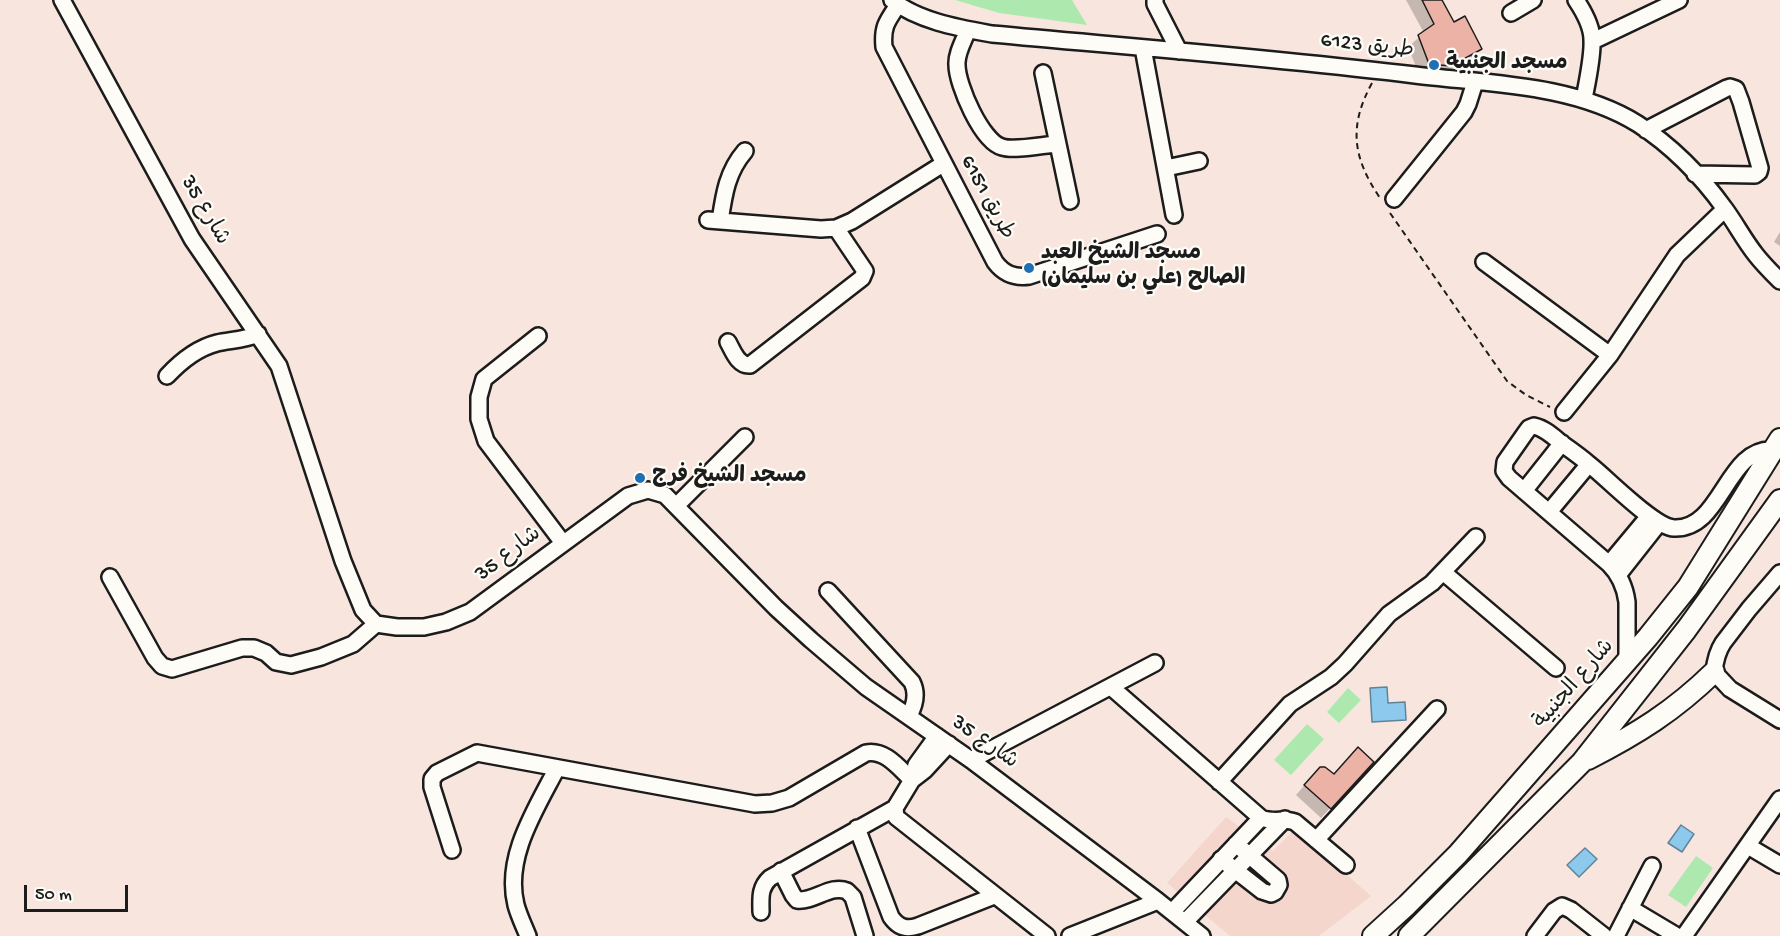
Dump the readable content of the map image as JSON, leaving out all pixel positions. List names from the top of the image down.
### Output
{
  "streets": {
    "main road": ["شارع الجنبية"],
    "street": ["طريق 6123", "طريق 6151", "شارع 35"]
  },
  "crossings": [
    ["طريق 6123", "طريق 6151"]
  ],
  "places": ["مسجد الجنبية", "مسجد الشيخ العبد الصالح (علي بن سليمان)", "مسجد الشيخ فرج"],
  "scale_bar": "50 m"
}
